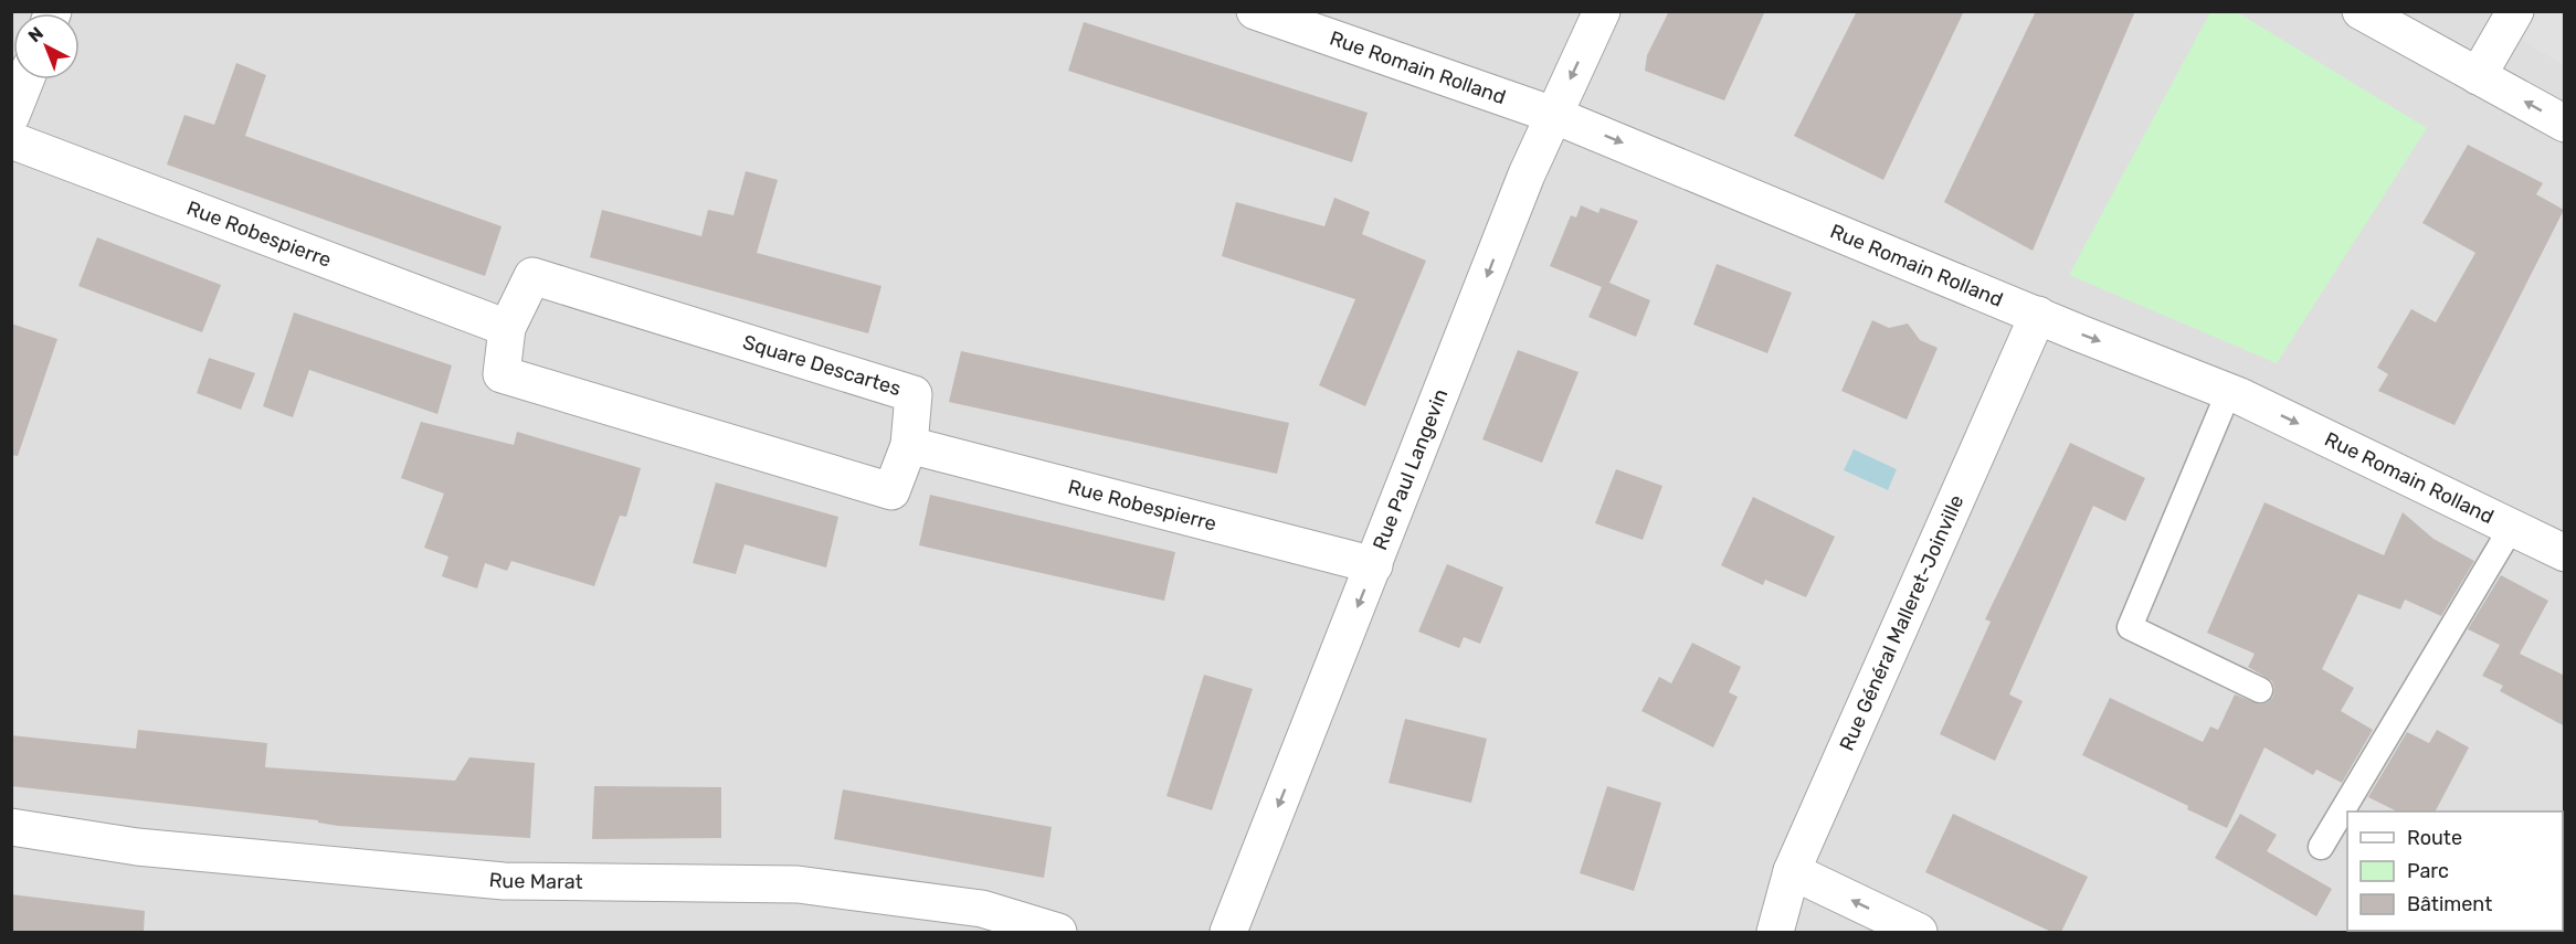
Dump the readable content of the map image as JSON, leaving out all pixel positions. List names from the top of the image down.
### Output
{
  "streets": {
    "street": [
      "Rue Romain Rolland",
      "Rue Robespierre",
      "Square Descartes",
      "Rue Paul Langevin",
      "Rue Général Malleret-Joinville",
      "Rue Marat"
    ]
  },
  "crossings": [
    ["Rue Romain Rolland", "Rue Paul Langevin"],
    ["Rue Romain Rolland", "Rue Général Malleret-Joinville"],
    ["Rue Robespierre", "Square Descartes"],
    ["Rue Robespierre", "Rue Paul Langevin"]
  ],
  "one_way": ["Rue Romain Rolland", "Rue Paul Langevin"],
  "legend": ["Route", "Parc", "Bâtiment"],
  "north": "top left"
}
